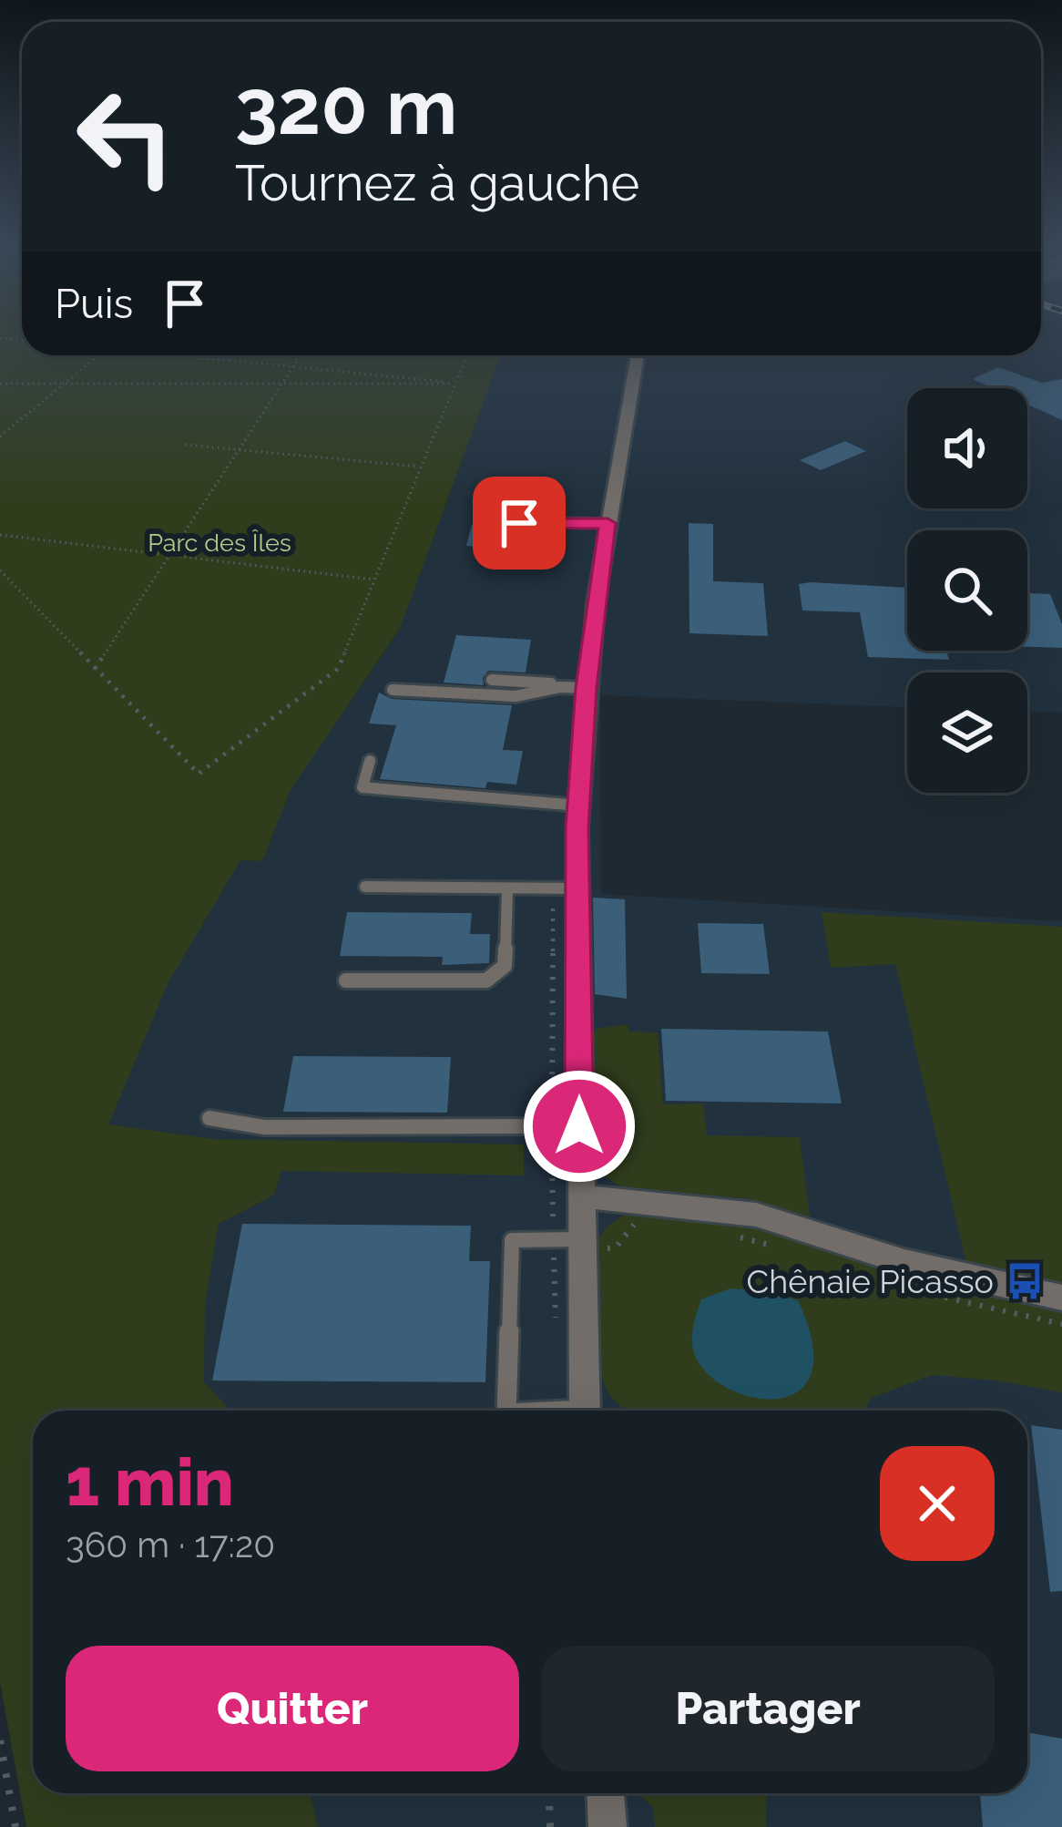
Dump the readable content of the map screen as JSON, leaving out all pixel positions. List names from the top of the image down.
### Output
{
  "parks": ["Parc des Îles"],
  "places": {
    "bus stop": ["Chênaie Picasso"]
  },
  "page": {
    "turn": ["320 m", "Tournez à gauche"],
    "then": "Puis",
    "heading": ["1 min", "360 m · 17:20"],
    "buttons": ["Quitter", "Partager"]
  }
}
